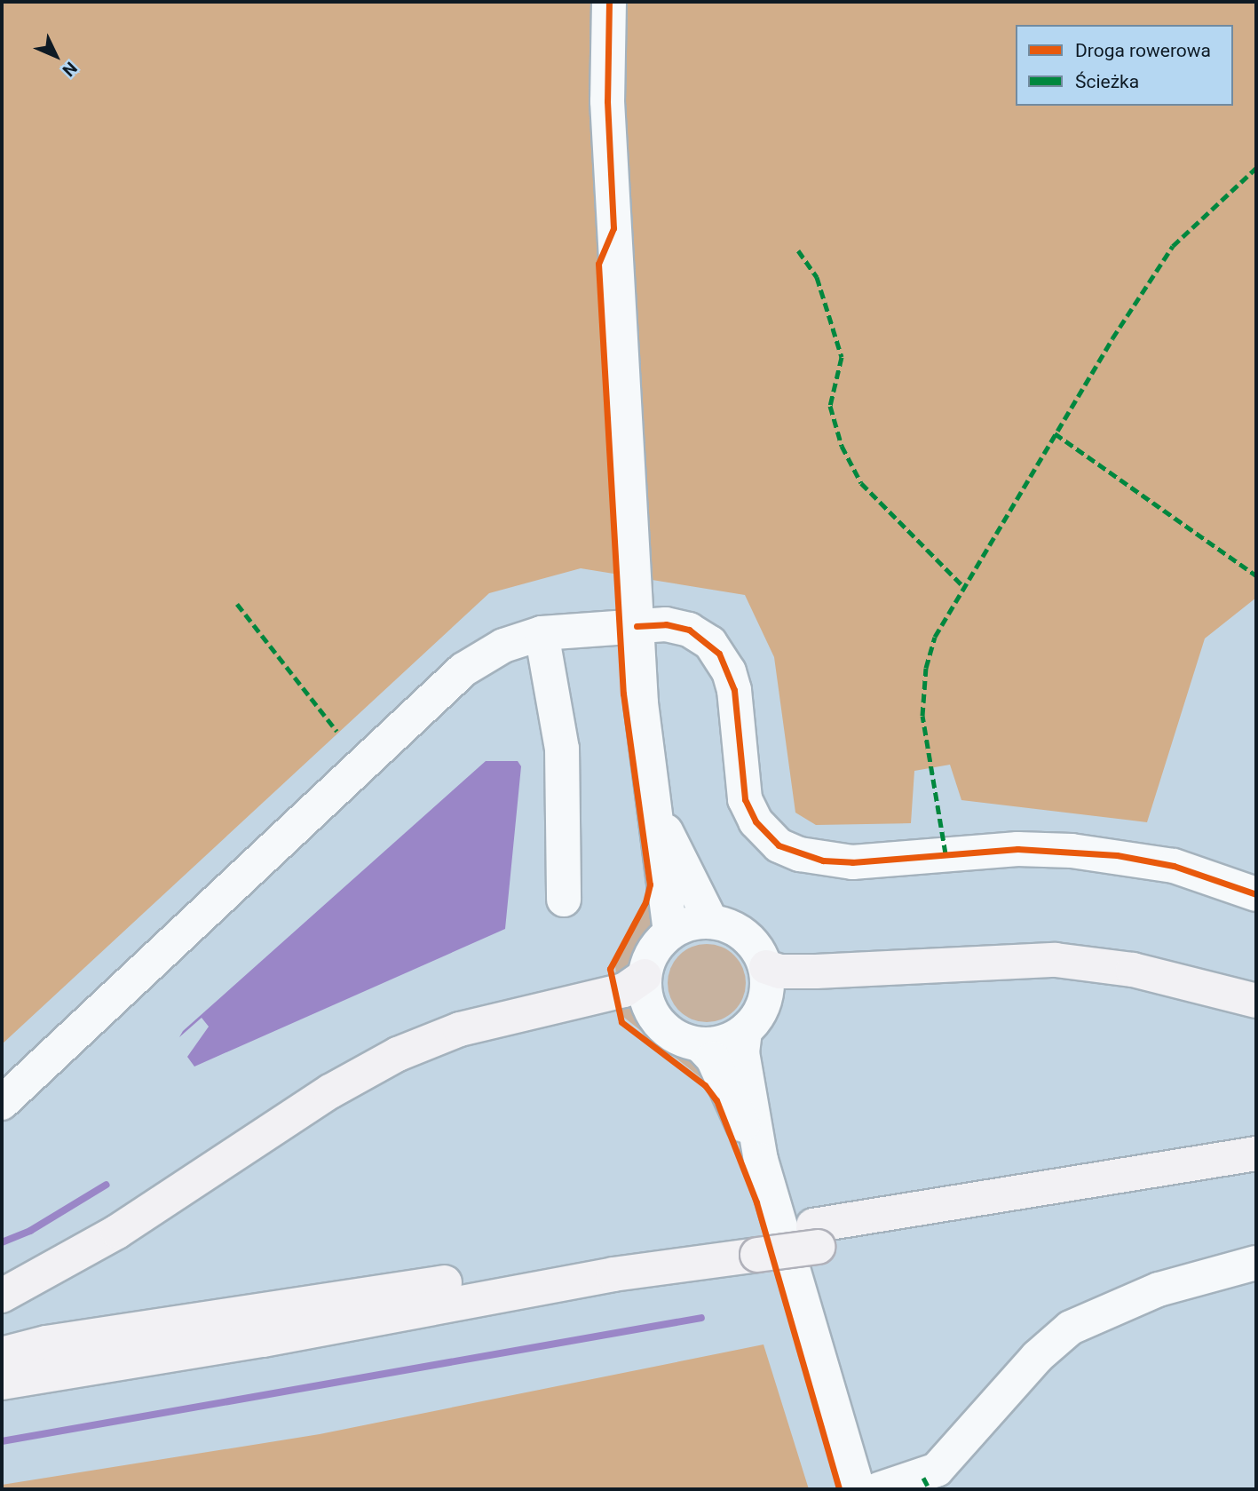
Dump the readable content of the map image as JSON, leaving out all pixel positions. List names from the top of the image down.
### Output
{
  "legend": ["Droga rowerowa", "Ścieżka"],
  "north": "bottom right"
}
